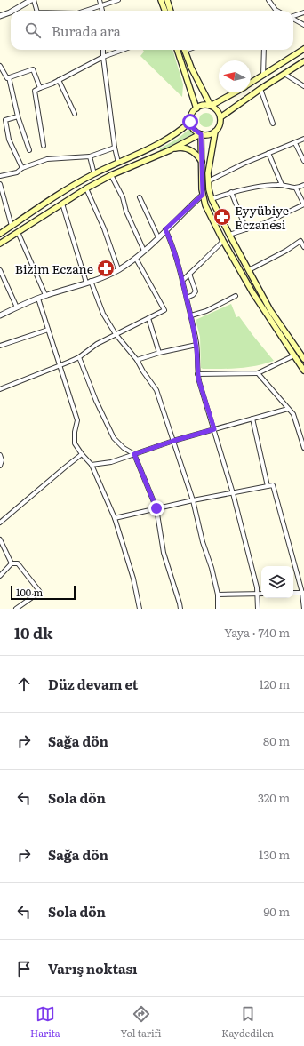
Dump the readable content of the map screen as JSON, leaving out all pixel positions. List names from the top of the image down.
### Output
{
  "places": {
    "pharmacy": ["Eyyübiye Eczanesi", "Bizim Eczane"]
  },
  "scale_bar": "100 m",
  "north": "left",
  "page": {
    "search": "Burada ara",
    "scale": "100 m",
    "heading": ["10 dk", "Yaya · 740 m"],
    "list": [
      ["Düz devam et", "120 m"],
      ["Sağa dön", "80 m"],
      ["Sola dön", "320 m"],
      ["Sağa dön", "130 m"],
      ["Sola dön", "90 m"],
      "Varış noktası"
    ],
    "nav": ["Harita", "Yol tarifi", "Kaydedilen"]
  }
}
